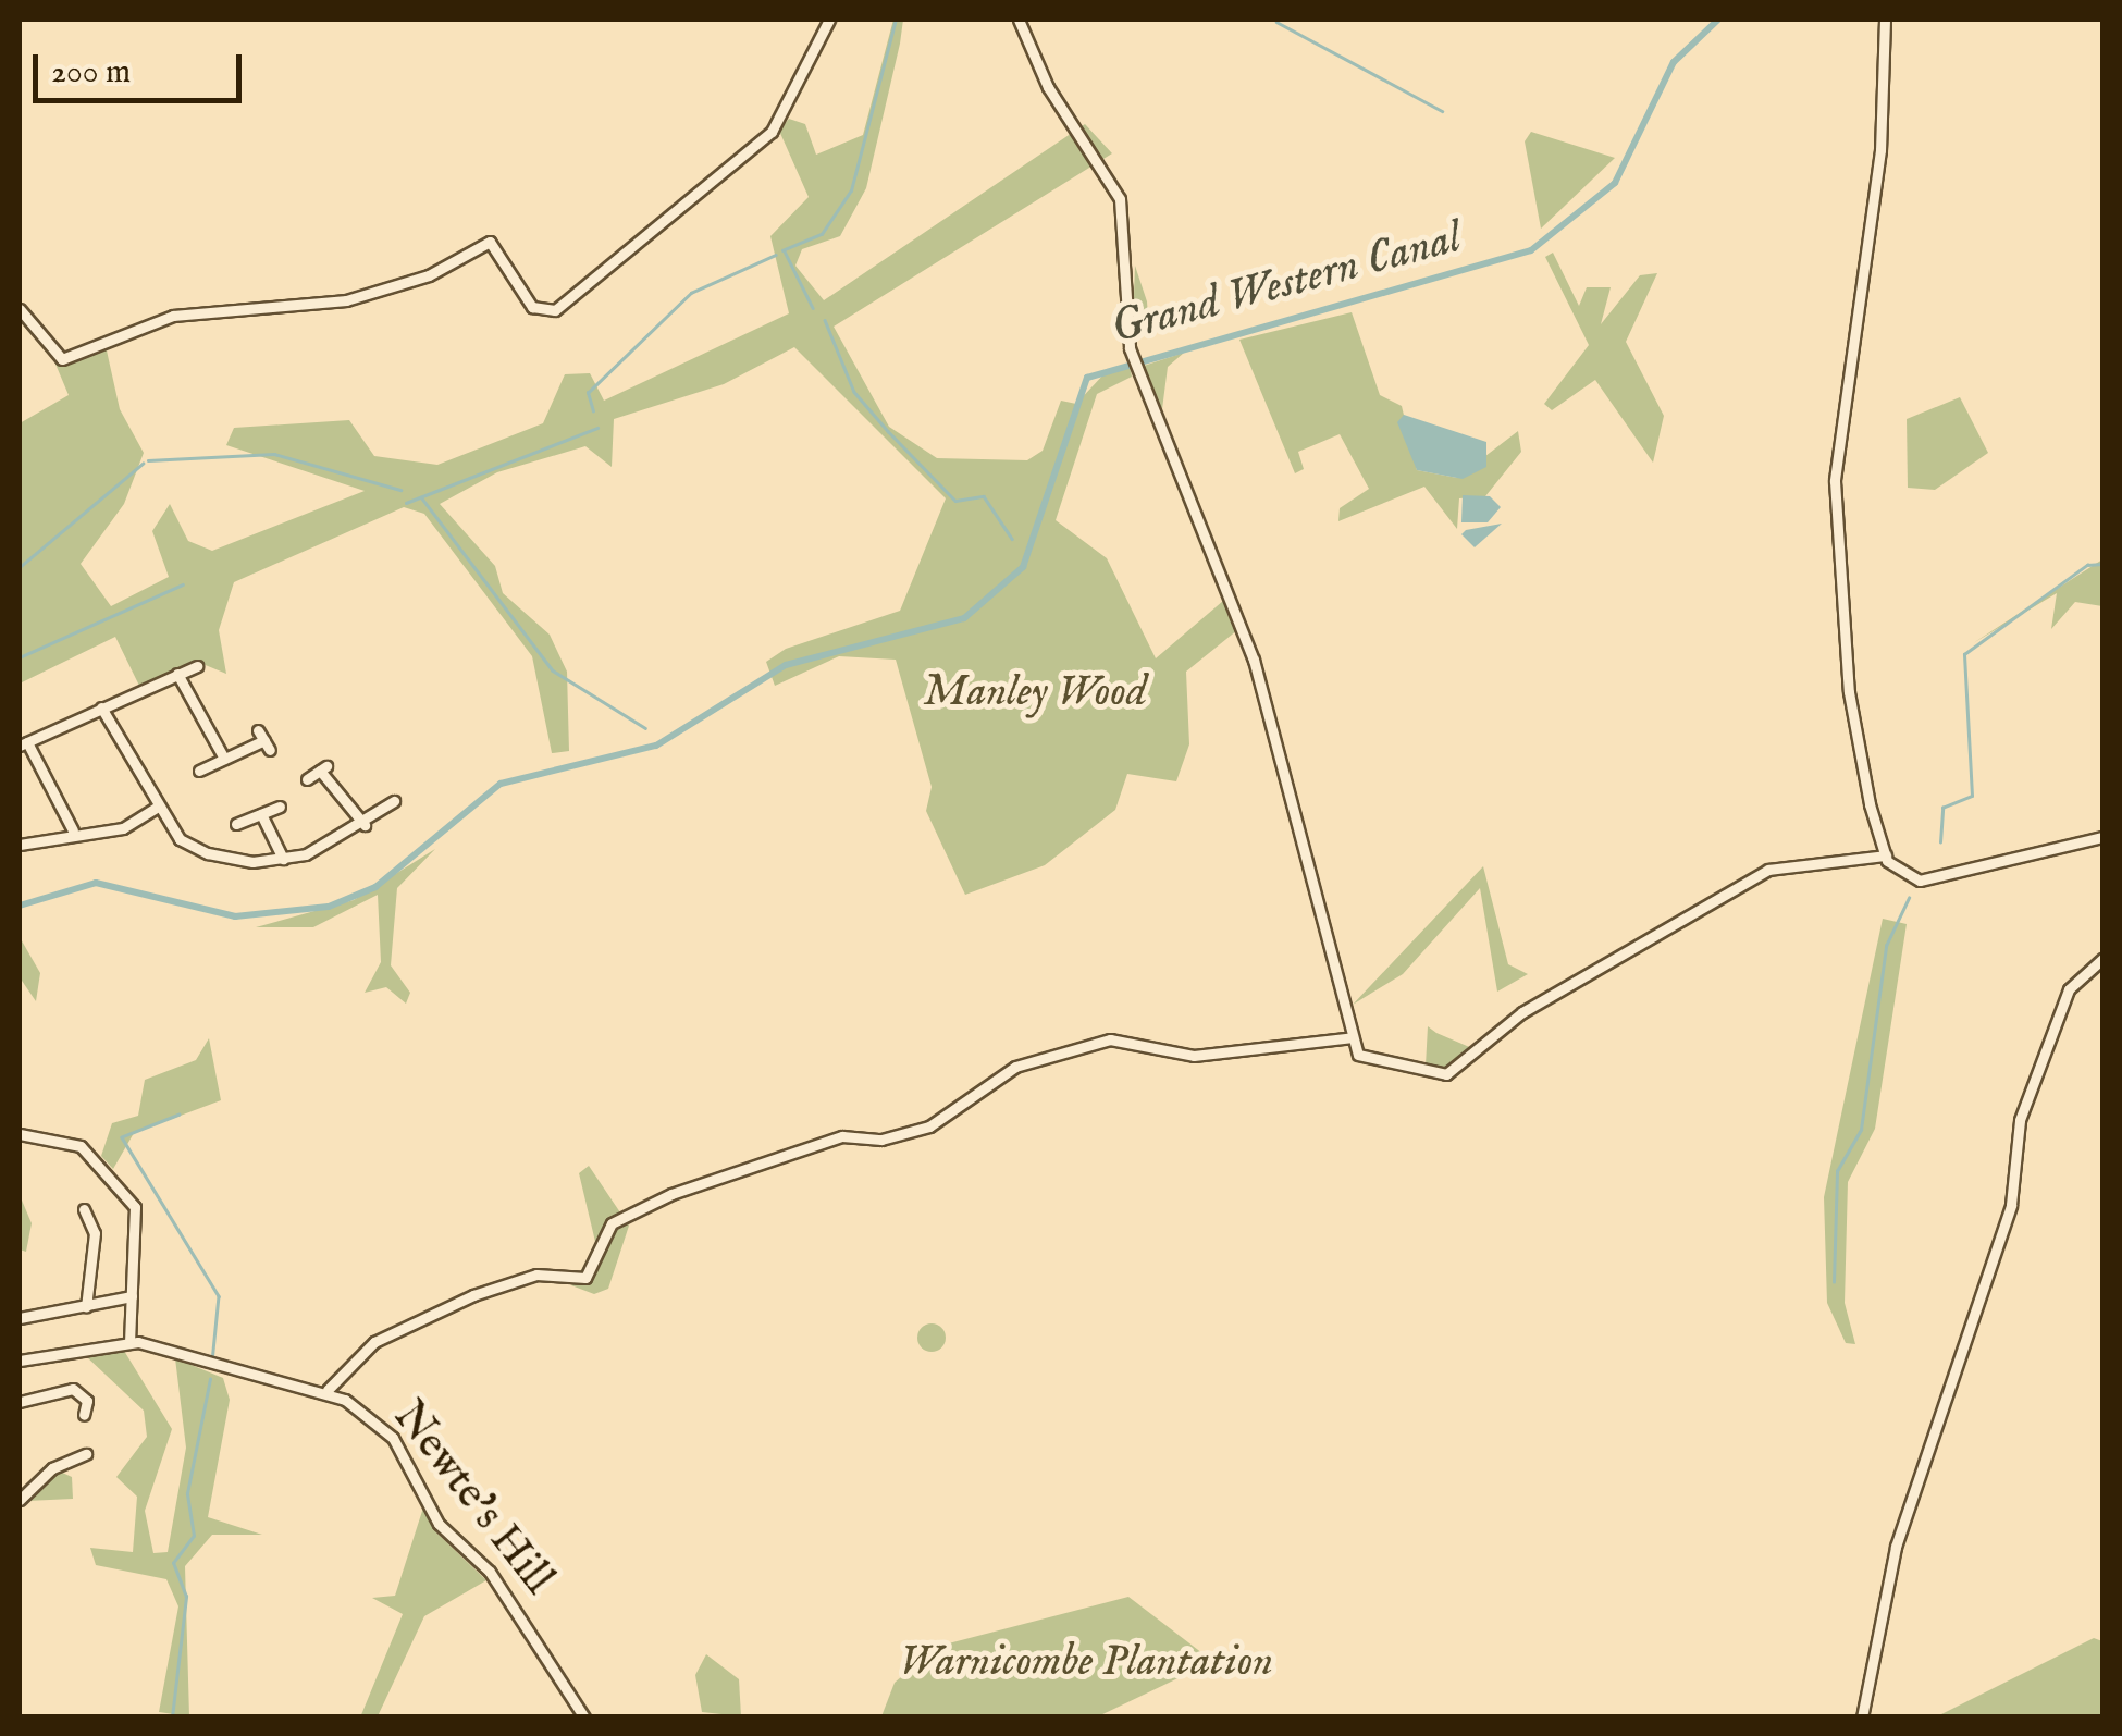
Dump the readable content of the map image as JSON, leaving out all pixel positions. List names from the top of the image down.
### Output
{
  "streets": {
    "street": ["Newte's Hill"]
  },
  "water": ["Grand Western Canal"],
  "parks": ["Manley Wood", "Warnicombe Plantation"],
  "scale_bar": "200 m"
}
